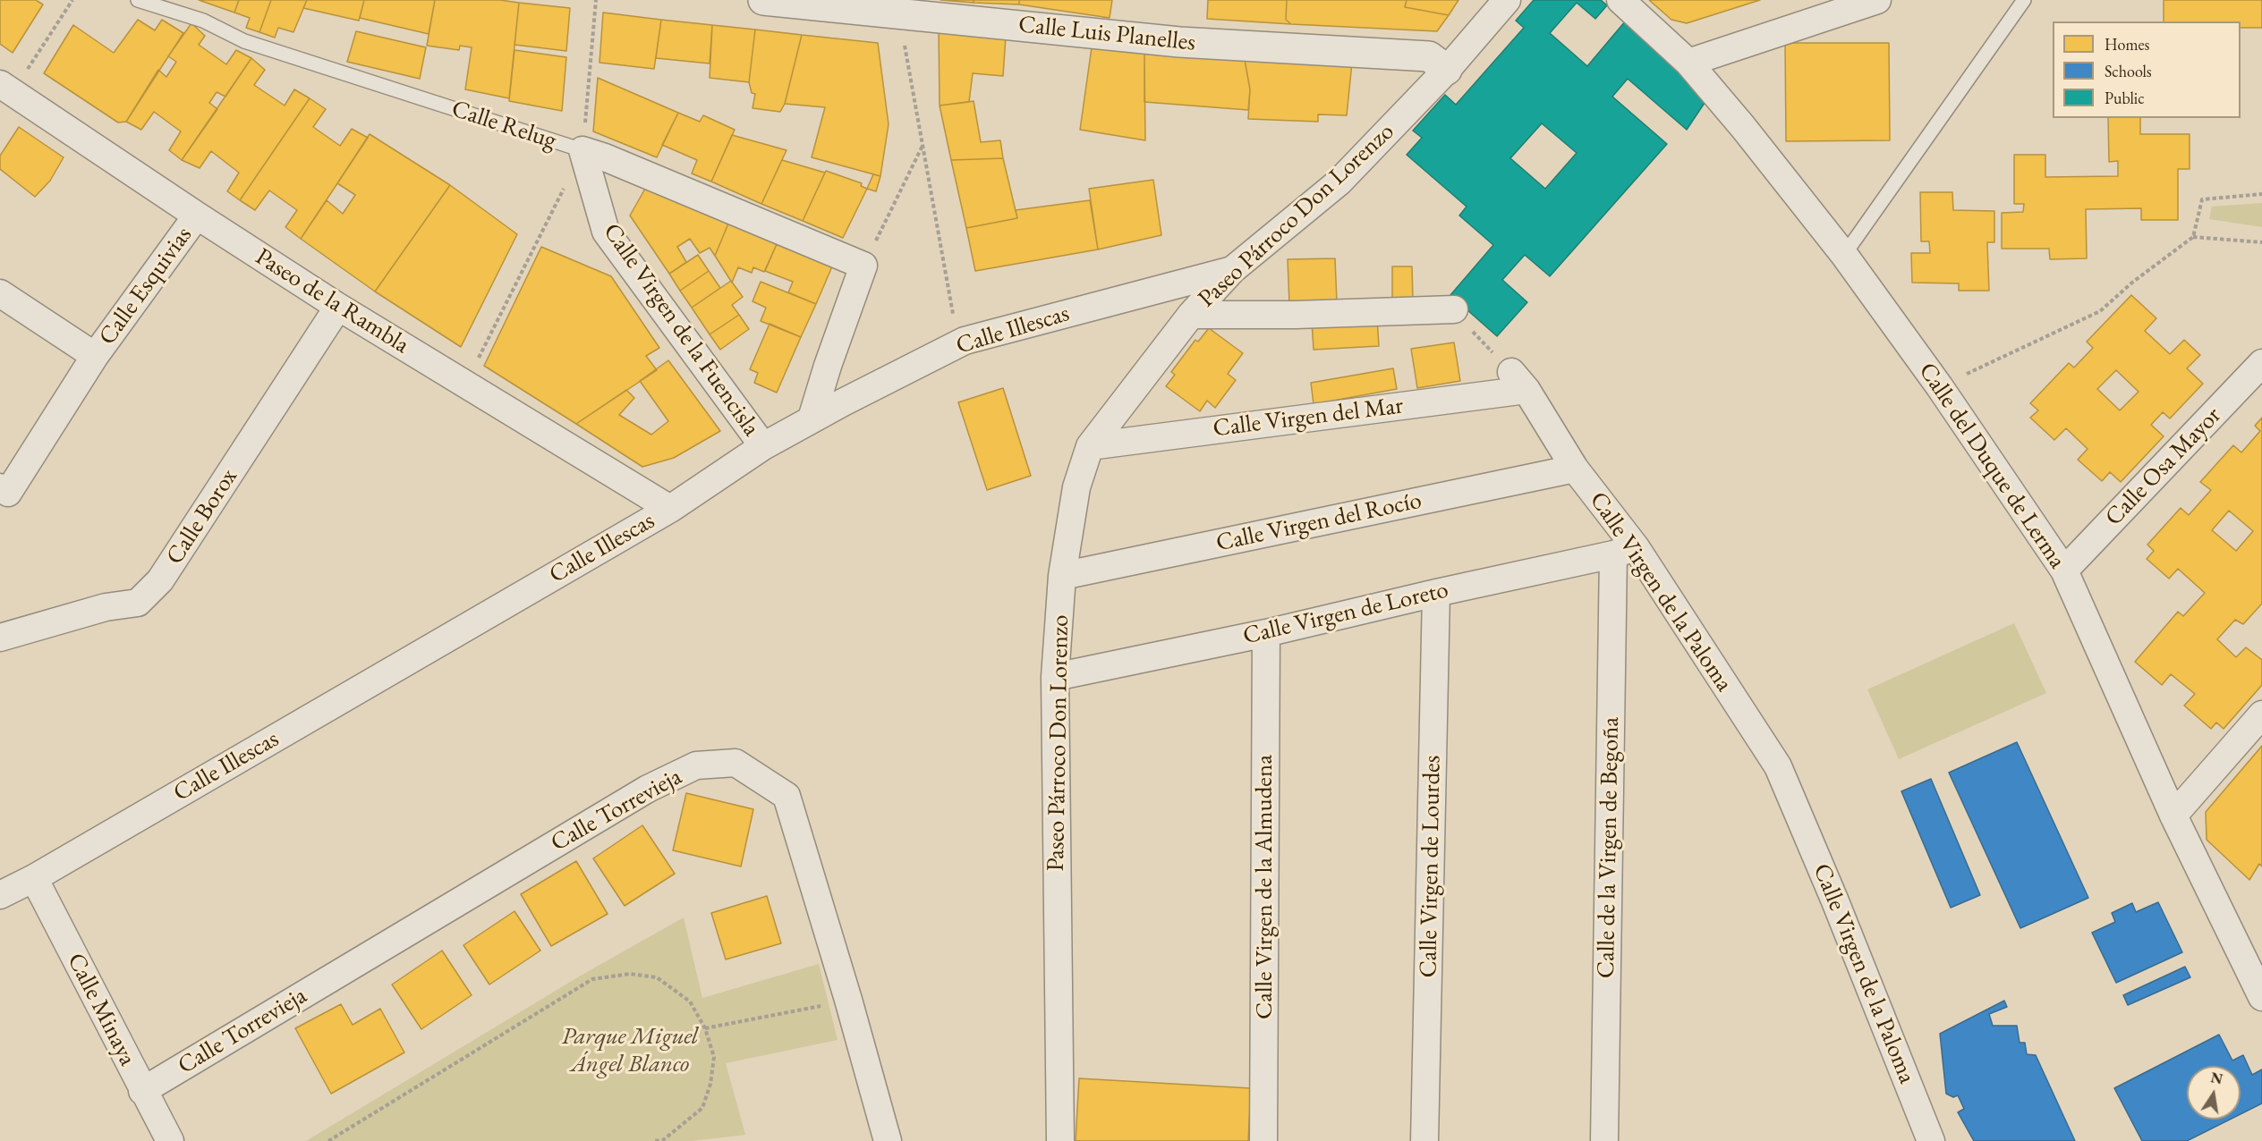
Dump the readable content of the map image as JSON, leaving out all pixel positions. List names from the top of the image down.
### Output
{
  "streets": {
    "street": [
      "Calle Luis Planelles",
      "Calle Relug",
      "Paseo Párroco Don Lorenzo",
      "Calle Esquivias",
      "Paseo de la Rambla",
      "Calle Virgen de la Fuencisla",
      "Calle Illescas",
      "Calle Virgen del Mar",
      "Calle del Duque de Lerma",
      "Calle Osa Mayor",
      "Calle Borox",
      "Calle Virgen del Rocío",
      "Calle Virgen de la Paloma",
      "Calle Virgen de Loreto",
      "Calle Torrevieja",
      "Calle de la Virgen de Begoña",
      "Calle Virgen de Lourdes",
      "Calle Virgen de la Almudena",
      "Calle Minaya"
    ]
  },
  "crossings": [
    ["Calle Luis Planelles", "Paseo Párroco Don Lorenzo"],
    ["Calle Relug", "Calle Virgen de la Fuencisla"],
    ["Paseo Párroco Don Lorenzo", "Calle Illescas"],
    ["Paseo Párroco Don Lorenzo", "Calle Virgen del Mar"],
    ["Paseo Párroco Don Lorenzo", "Calle Virgen del Rocío"],
    ["Paseo Párroco Don Lorenzo", "Calle Virgen de Loreto"],
    ["Calle Esquivias", "Paseo de la Rambla"],
    ["Paseo de la Rambla", "Calle Illescas"],
    ["Paseo de la Rambla", "Calle Borox"],
    ["Calle Virgen de la Fuencisla", "Calle Illescas"],
    ["Calle Illescas", "Calle Minaya"],
    ["Calle Virgen del Mar", "Calle Virgen de la Paloma"],
    ["Calle del Duque de Lerma", "Calle Osa Mayor"],
    ["Calle Virgen del Rocío", "Calle Virgen de la Paloma"],
    ["Calle Virgen de la Paloma", "Calle Virgen de Loreto"],
    ["Calle Virgen de la Paloma", "Calle de la Virgen de Begoña"],
    ["Calle Virgen de Loreto", "Calle de la Virgen de Begoña"],
    ["Calle Virgen de Loreto", "Calle Virgen de Lourdes"],
    ["Calle Virgen de Loreto", "Calle Virgen de la Almudena"],
    ["Calle Torrevieja", "Calle Minaya"]
  ],
  "parks": ["Parque Miguel Ángel Blanco"],
  "legend": ["Homes", "Schools", "Public"],
  "north": "top"
}
